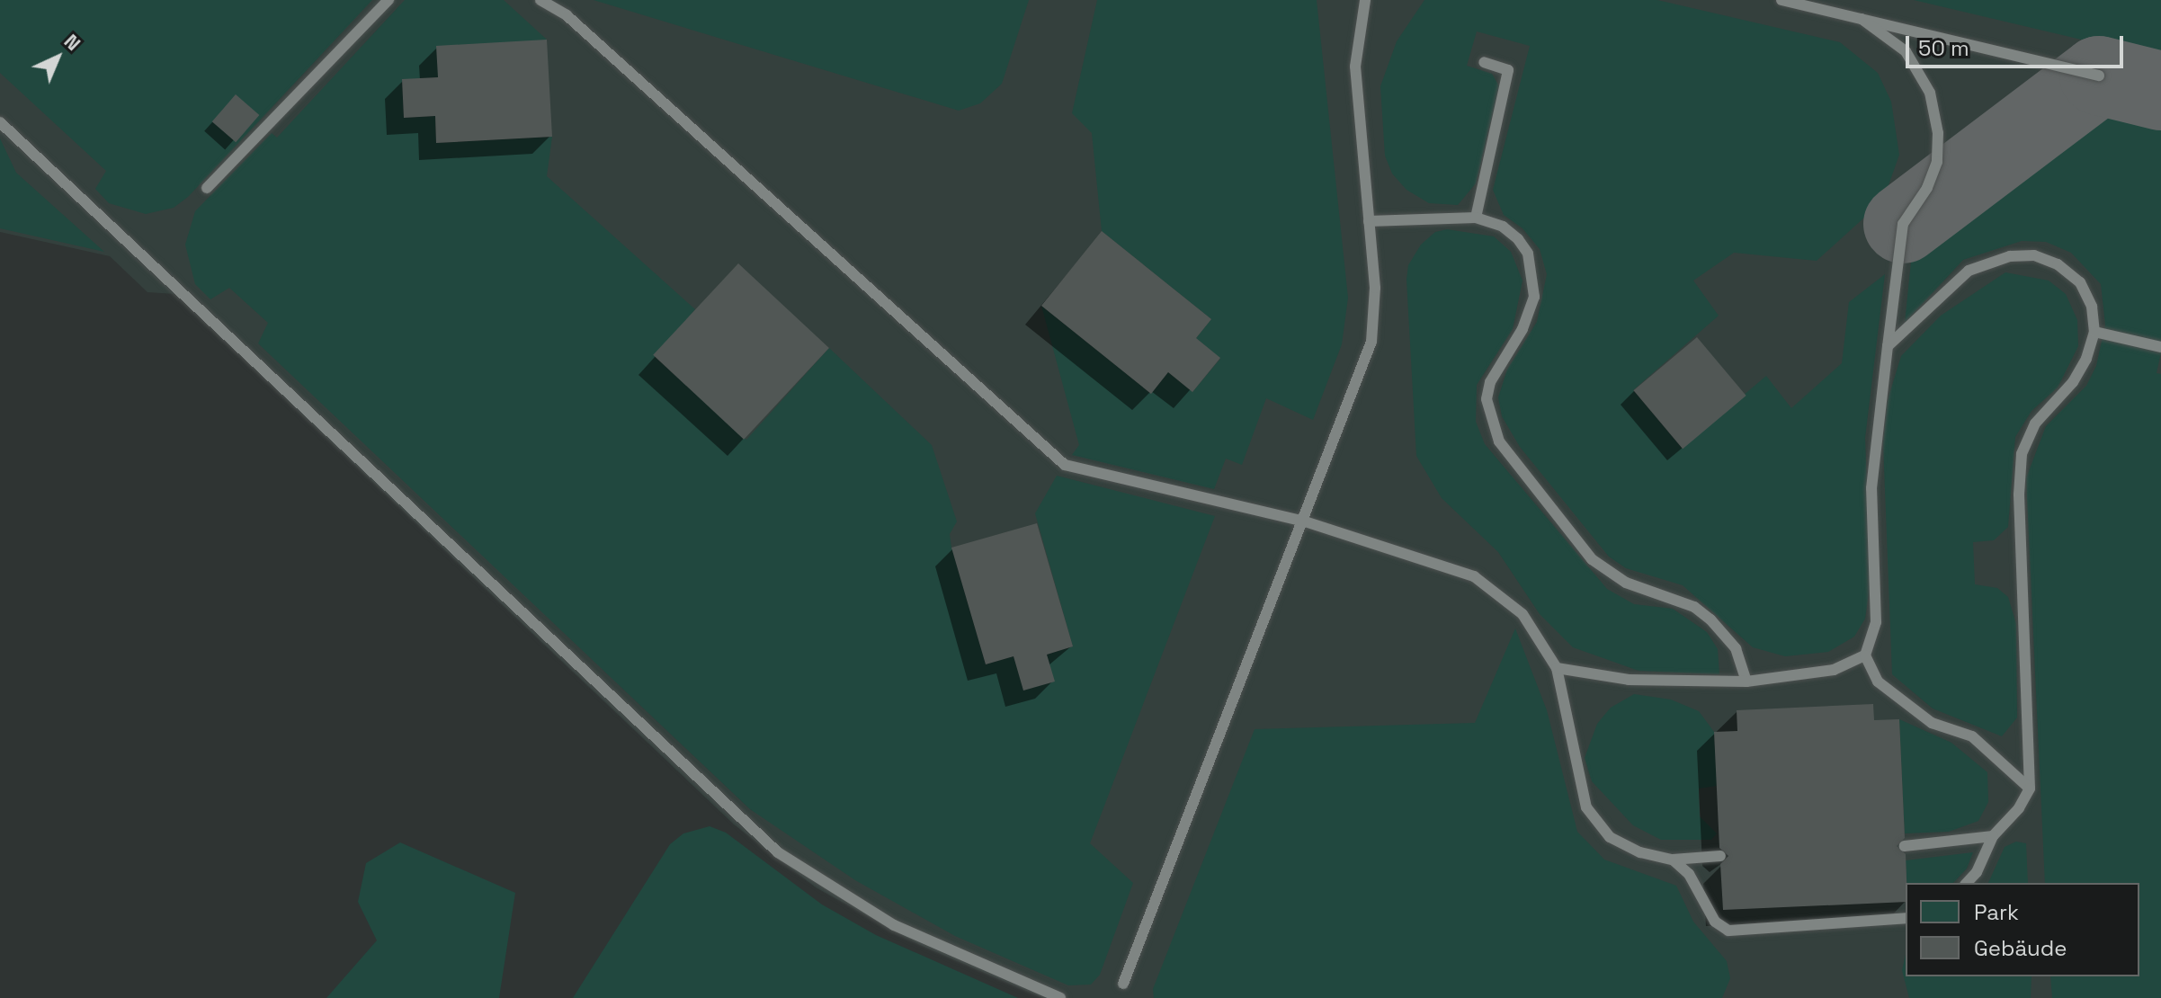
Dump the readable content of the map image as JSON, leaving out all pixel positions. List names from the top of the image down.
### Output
{
  "legend": ["Park", "Gebäude"],
  "scale_bar": "50 m",
  "north": "top right"
}
